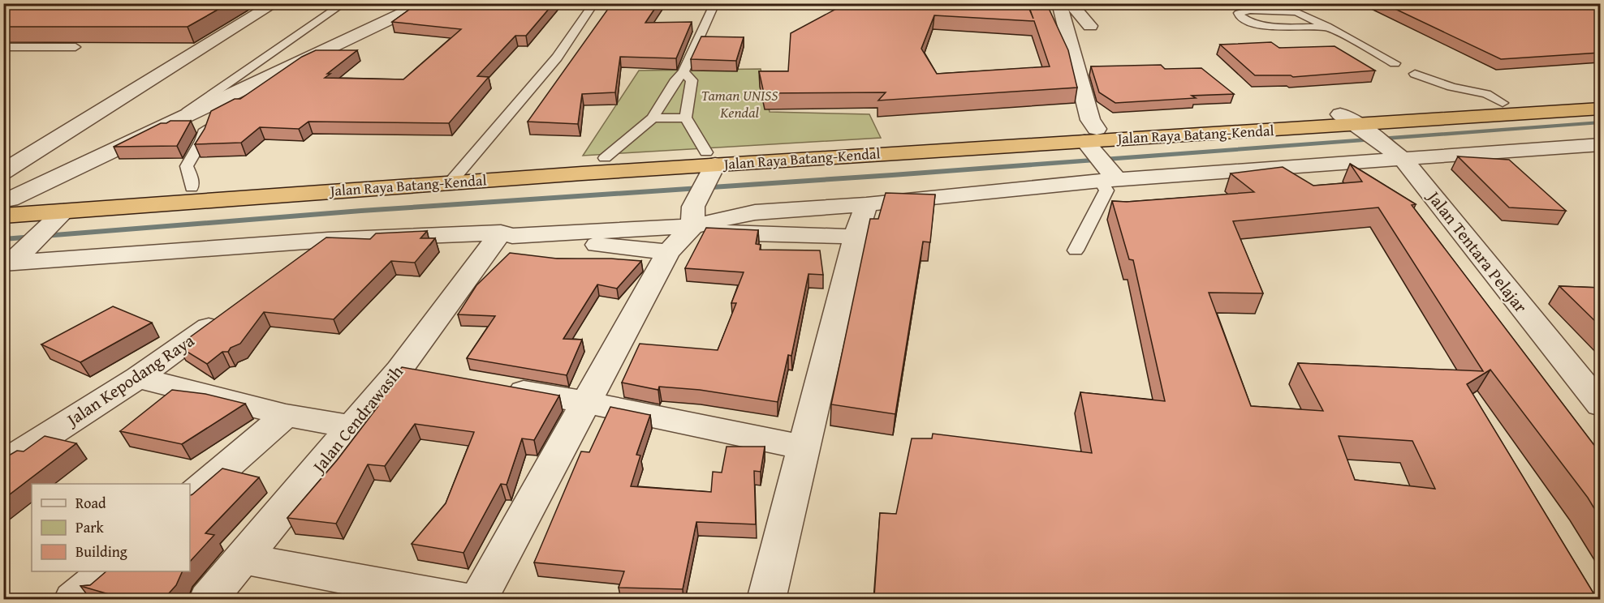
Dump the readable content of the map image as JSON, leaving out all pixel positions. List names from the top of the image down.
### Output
{
  "streets": {
    "highway": ["Jalan Raya Batang-Kendal"],
    "street": ["Jalan Tentara Pelajar", "Jalan Kepodang Raya", "Jalan Cendrawasih"]
  },
  "crossings": [
    ["Jalan Raya Batang-Kendal", "Jalan Tentara Pelajar"]
  ],
  "parks": ["Taman UNISS Kendal"],
  "legend": ["Road", "Park", "Building"]
}
